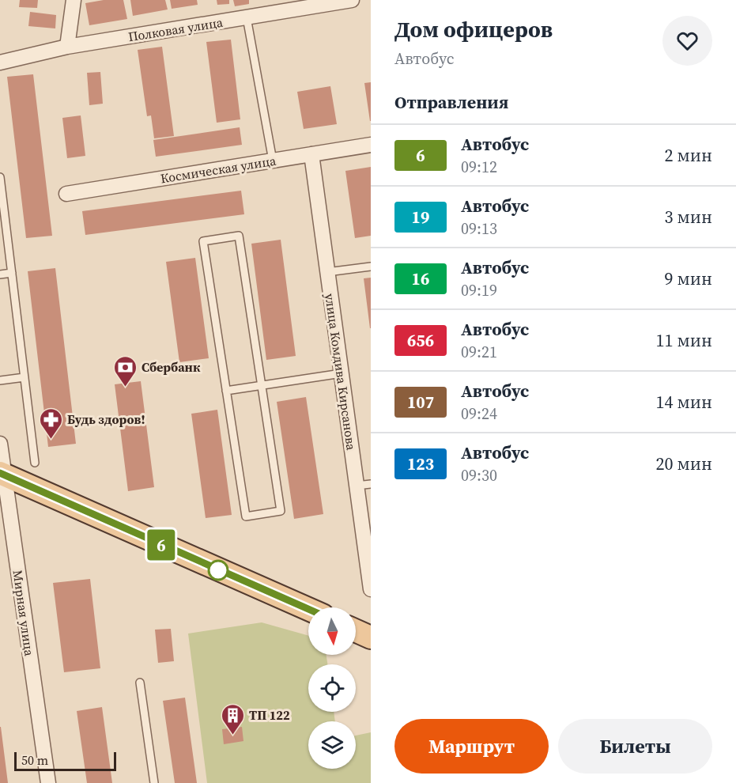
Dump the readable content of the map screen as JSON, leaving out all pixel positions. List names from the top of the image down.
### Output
{
  "streets": {
    "street": [
      "Полковая улица",
      "Космическая улица",
      "улица Комдива Кирсанова",
      "Мирная улица"
    ]
  },
  "crossings": [
    ["Космическая улица", "улица Комдива Кирсанова"]
  ],
  "places": {
    "bank": ["Сбербанк"],
    "pharmacy": ["Будь здоров!"],
    "building": ["ТП 122"]
  },
  "lines": ["bus line 6"],
  "scale_bar": "50 m",
  "north": "bottom",
  "page": {
    "on_map": "6",
    "heading": [
      ["Дом офицеров", "Автобус"],
      "Отправления"
    ],
    "list": [
      {
        "mark": "6",
        "name": "Автобус",
        "note": "09:12",
        "value": "2 мин"
      },
      {
        "mark": "19",
        "name": "Автобус",
        "note": "09:13",
        "value": "3 мин"
      },
      {
        "mark": "16",
        "name": "Автобус",
        "note": "09:19",
        "value": "9 мин"
      },
      {
        "mark": "656",
        "name": "Автобус",
        "note": "09:21",
        "value": "11 мин"
      },
      {
        "mark": "107",
        "name": "Автобус",
        "note": "09:24",
        "value": "14 мин"
      },
      {
        "mark": "123",
        "name": "Автобус",
        "note": "09:30",
        "value": "20 мин"
      }
    ],
    "buttons": ["Маршрут", "Билеты"],
    "scale": "50 m"
  }
}
